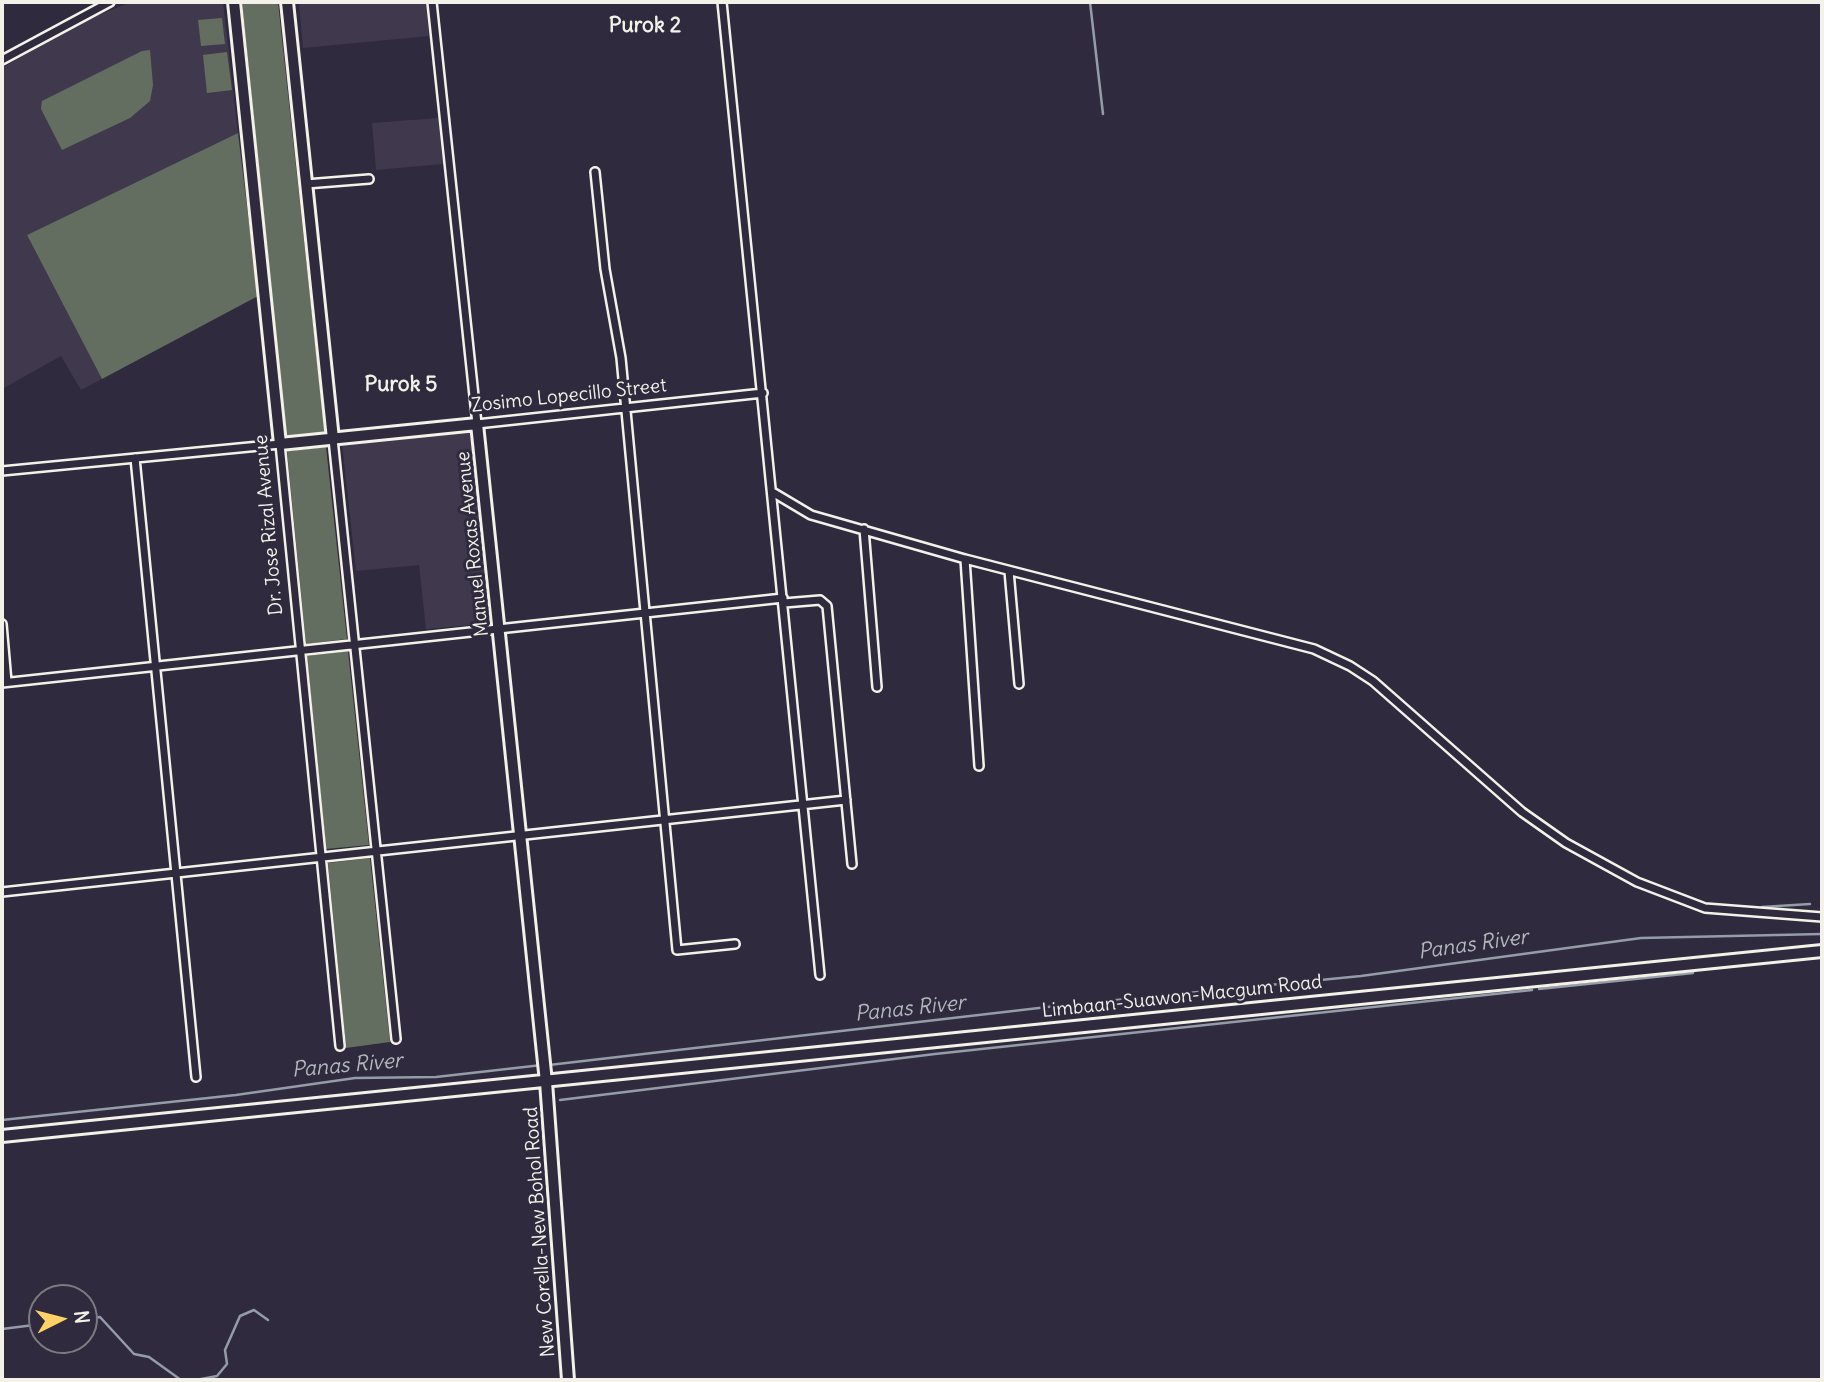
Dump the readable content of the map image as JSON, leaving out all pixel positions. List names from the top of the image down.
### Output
{
  "streets": {
    "main road": [
      "Zosimo Lopecillo Street",
      "Dr. Jose Rizal Avenue",
      "Manuel Roxas Avenue",
      "Limbaan-Suawon-Macgum Road",
      "New Corella-New Bohol Road"
    ]
  },
  "crossings": [
    ["Zosimo Lopecillo Street", "Dr. Jose Rizal Avenue"],
    ["Zosimo Lopecillo Street", "Manuel Roxas Avenue"],
    ["Manuel Roxas Avenue", "Limbaan-Suawon-Macgum Road"],
    ["Manuel Roxas Avenue", "New Corella-New Bohol Road"],
    ["Limbaan-Suawon-Macgum Road", "New Corella-New Bohol Road"]
  ],
  "districts": ["Purok 2", "Purok 5"],
  "water": ["Panas River"],
  "north": "right"
}
